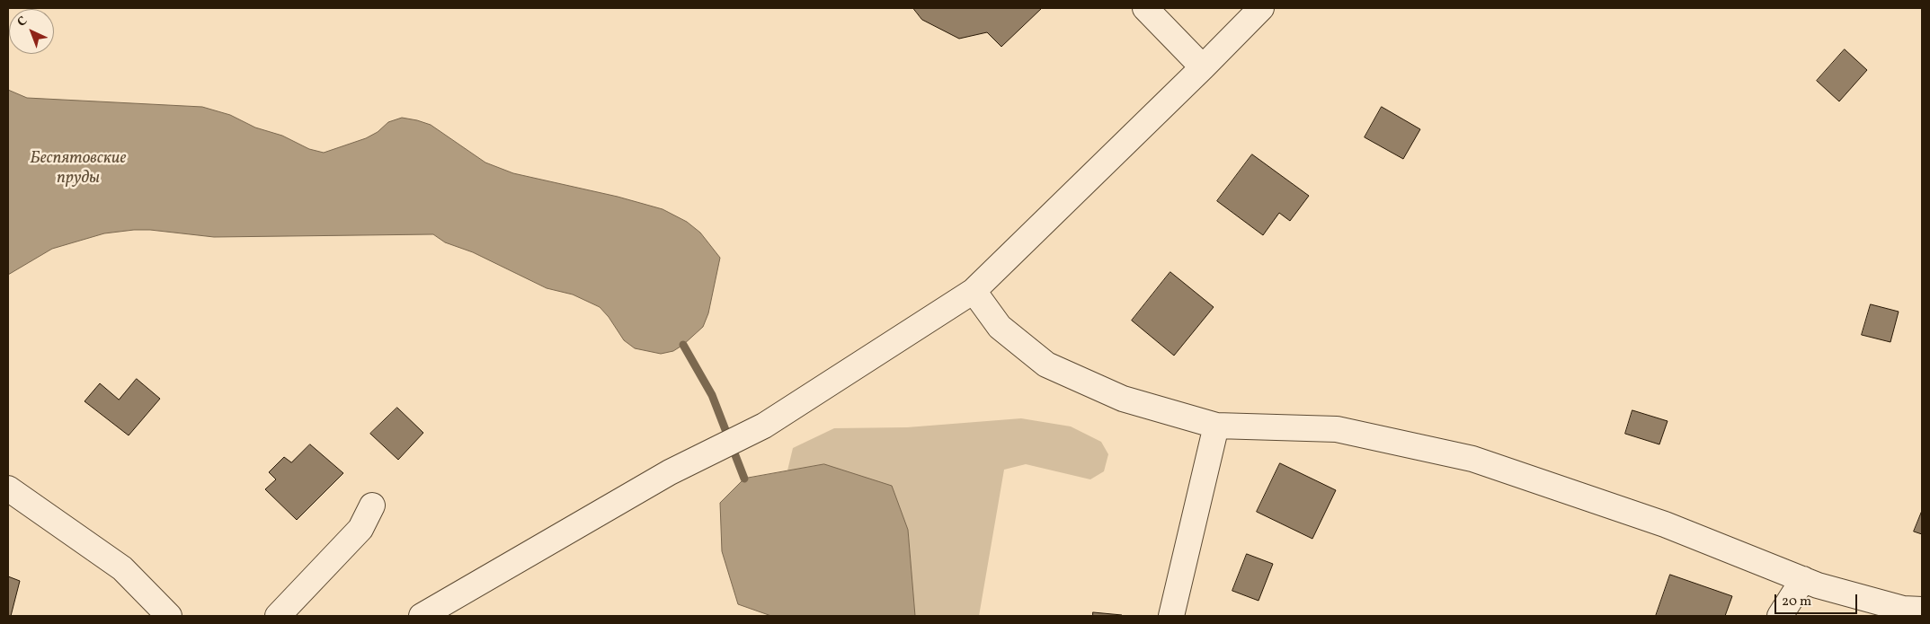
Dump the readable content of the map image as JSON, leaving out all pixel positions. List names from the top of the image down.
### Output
{
  "water": ["Беспятовские пруды"],
  "scale_bar": "20 m",
  "north": "top left"
}
